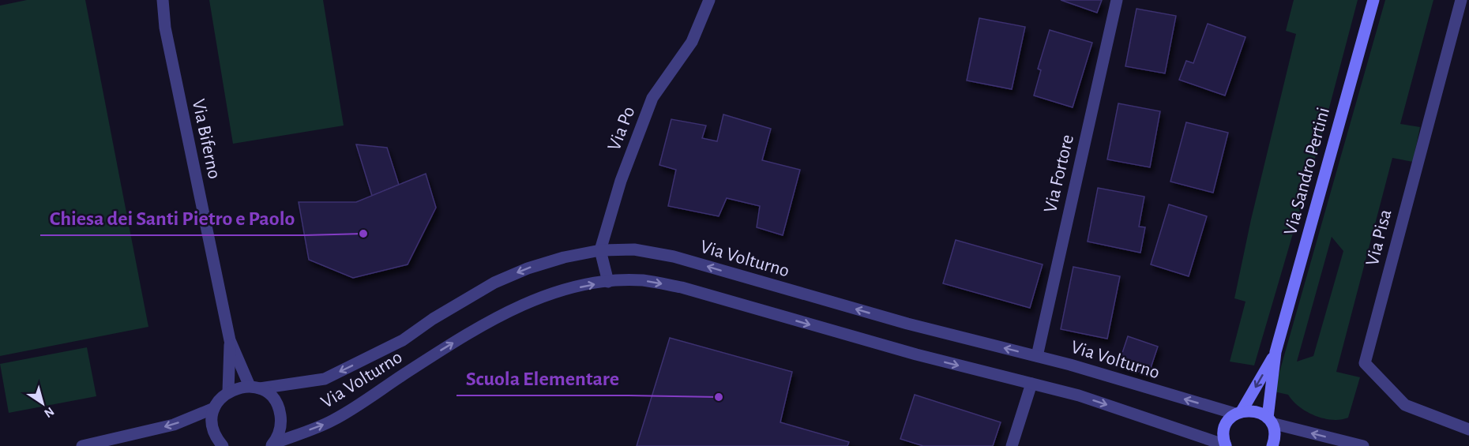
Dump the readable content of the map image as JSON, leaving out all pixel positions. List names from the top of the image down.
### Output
{
  "streets": {
    "main road": ["Via Sandro Pertini"],
    "street": [
      "Via Po",
      "Via Biferno",
      "Via Fortore",
      "Via Pisa",
      "Via Volturno"
    ]
  },
  "crossings": [
    ["Via Po", "Via Volturno"],
    ["Via Biferno", "Via Volturno"],
    ["Via Sandro Pertini", "Via Volturno"],
    ["Via Fortore", "Via Volturno"]
  ],
  "places": ["Chiesa dei Santi Pietro e Paolo", "Scuola Elementare"],
  "north": "bottom right"
}
